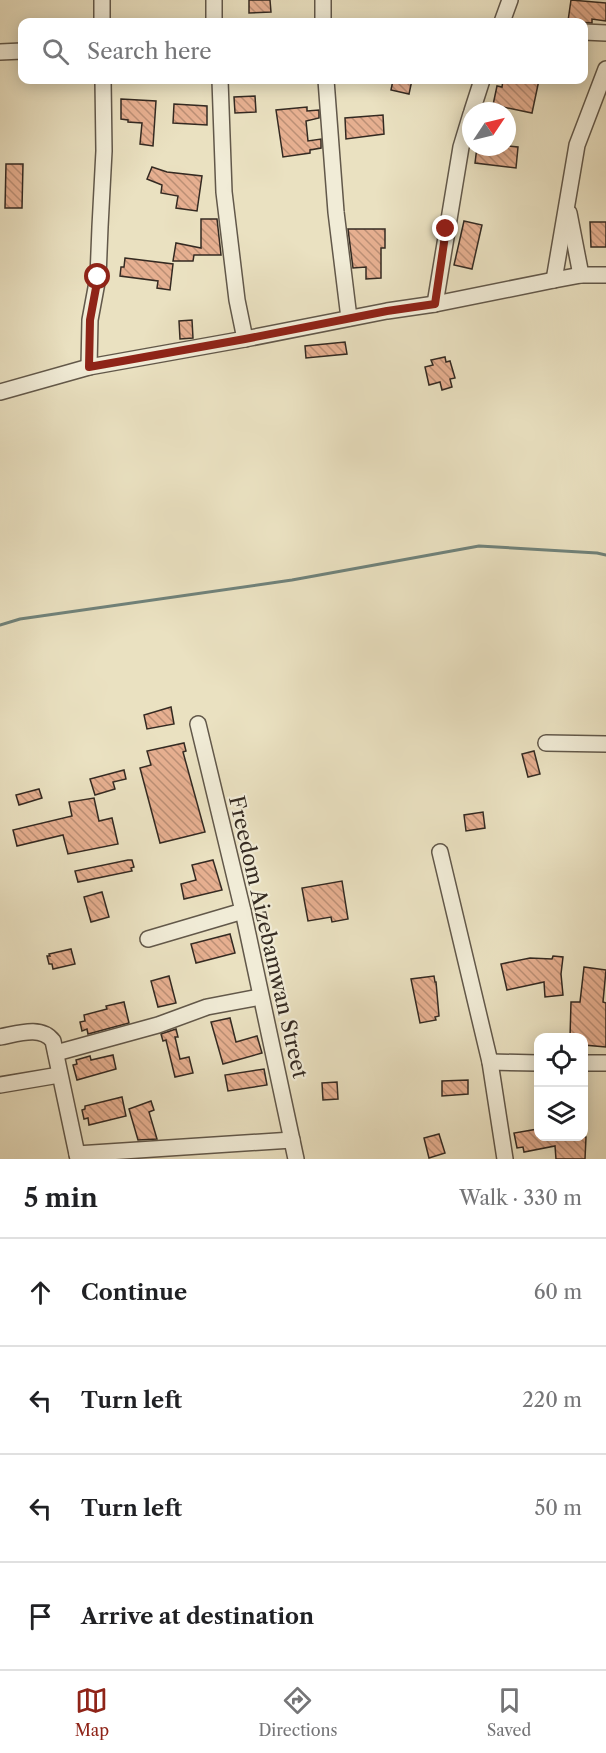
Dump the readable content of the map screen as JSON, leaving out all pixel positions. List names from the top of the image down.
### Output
{
  "streets": {
    "street": ["Freedom Aizebamwan Street"]
  },
  "north": "top right",
  "page": {
    "search": "Search here",
    "heading": ["5 min", "Walk · 330 m"],
    "list": [
      ["Continue", "60 m"],
      ["Turn left", "220 m"],
      ["Turn left", "50 m"],
      "Arrive at destination"
    ],
    "nav": ["Map", "Directions", "Saved"]
  }
}
